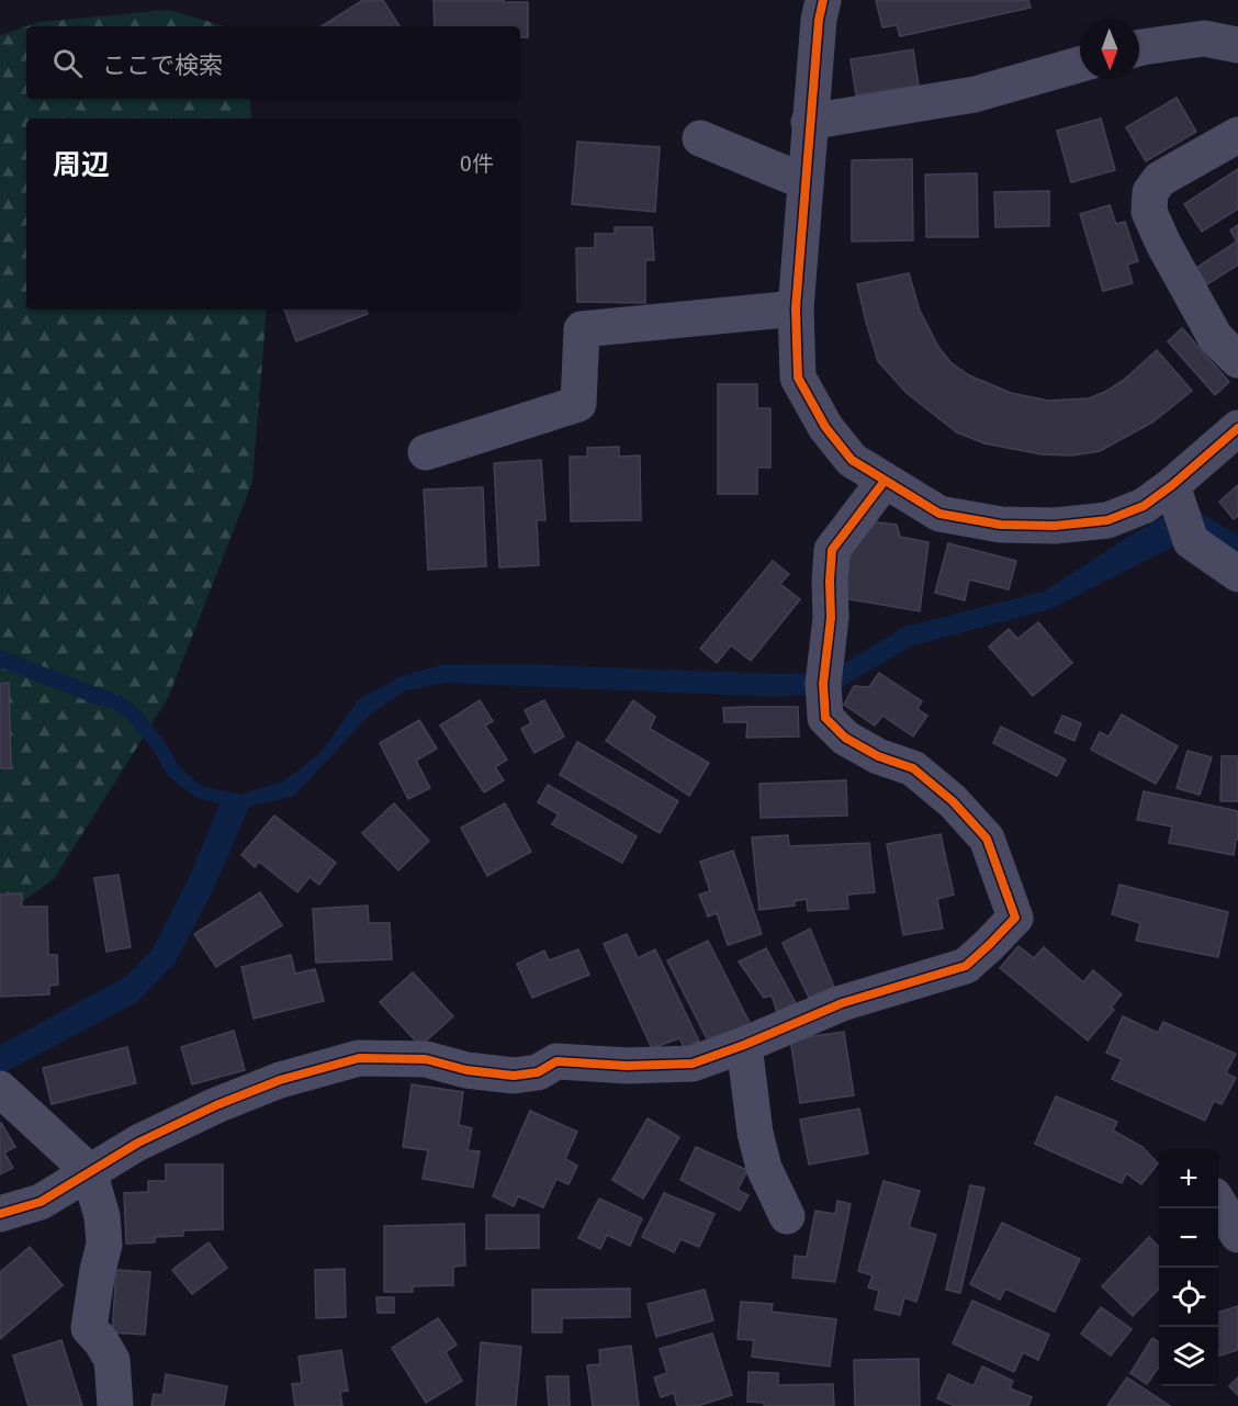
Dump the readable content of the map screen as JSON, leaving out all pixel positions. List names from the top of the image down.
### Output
{
  "north": "bottom",
  "page": {
    "search": "ここで検索",
    "heading": ["周辺", "0件"],
    "map_buttons": ["+", "−"]
  }
}
